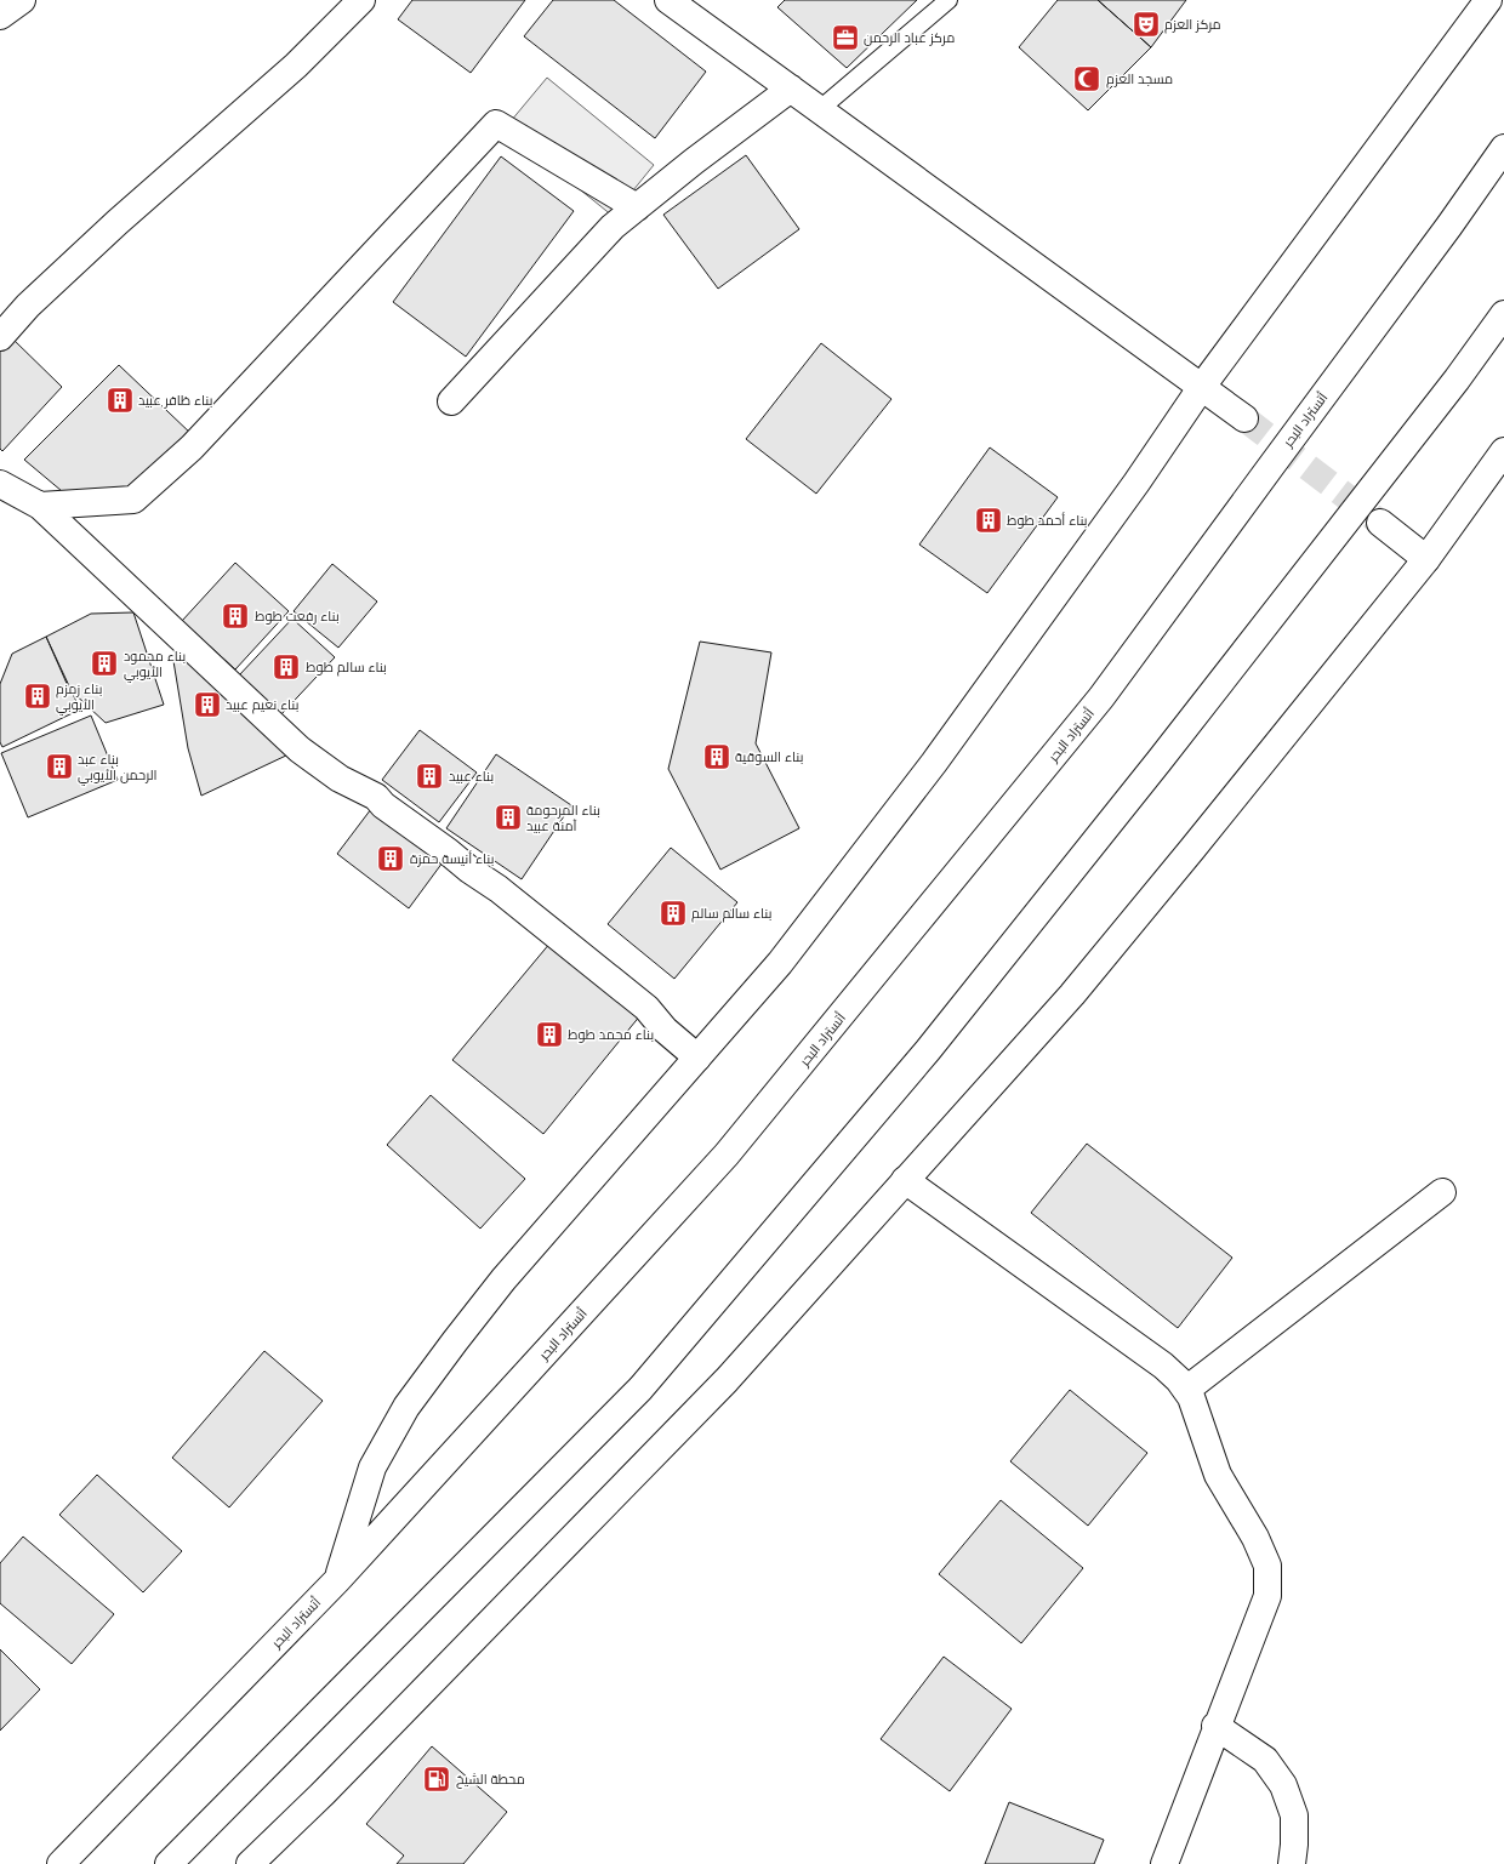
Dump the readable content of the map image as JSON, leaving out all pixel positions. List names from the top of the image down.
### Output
{
  "streets": {
    "main road": ["أتستراد البحر"]
  },
  "places": {
    "theatre": ["مركز العزم"],
    "office": ["مركز عباد الرحمن"],
    "mosque": ["مسجد العزم"],
    "building": [
      "بناء ظافر عبيد",
      "بناء أحمد طوط",
      "بناء رفعت طوط",
      "بناء محمود الأيوبي",
      "بناء سالم طوط",
      "بناء زمزم الأيوبي",
      "بناء نعيم عبيد",
      "بناء السوقية",
      "بناء عبد الرحمن الأيوبي",
      "بناء عبيد",
      "بناء المرحومة آمنة عبيد",
      "بناء أنيسة حمزة",
      "بناء سالم سالم",
      "بناء محمد طوط"
    ],
    "fuel station": ["محطة الشيخ"]
  }
}
